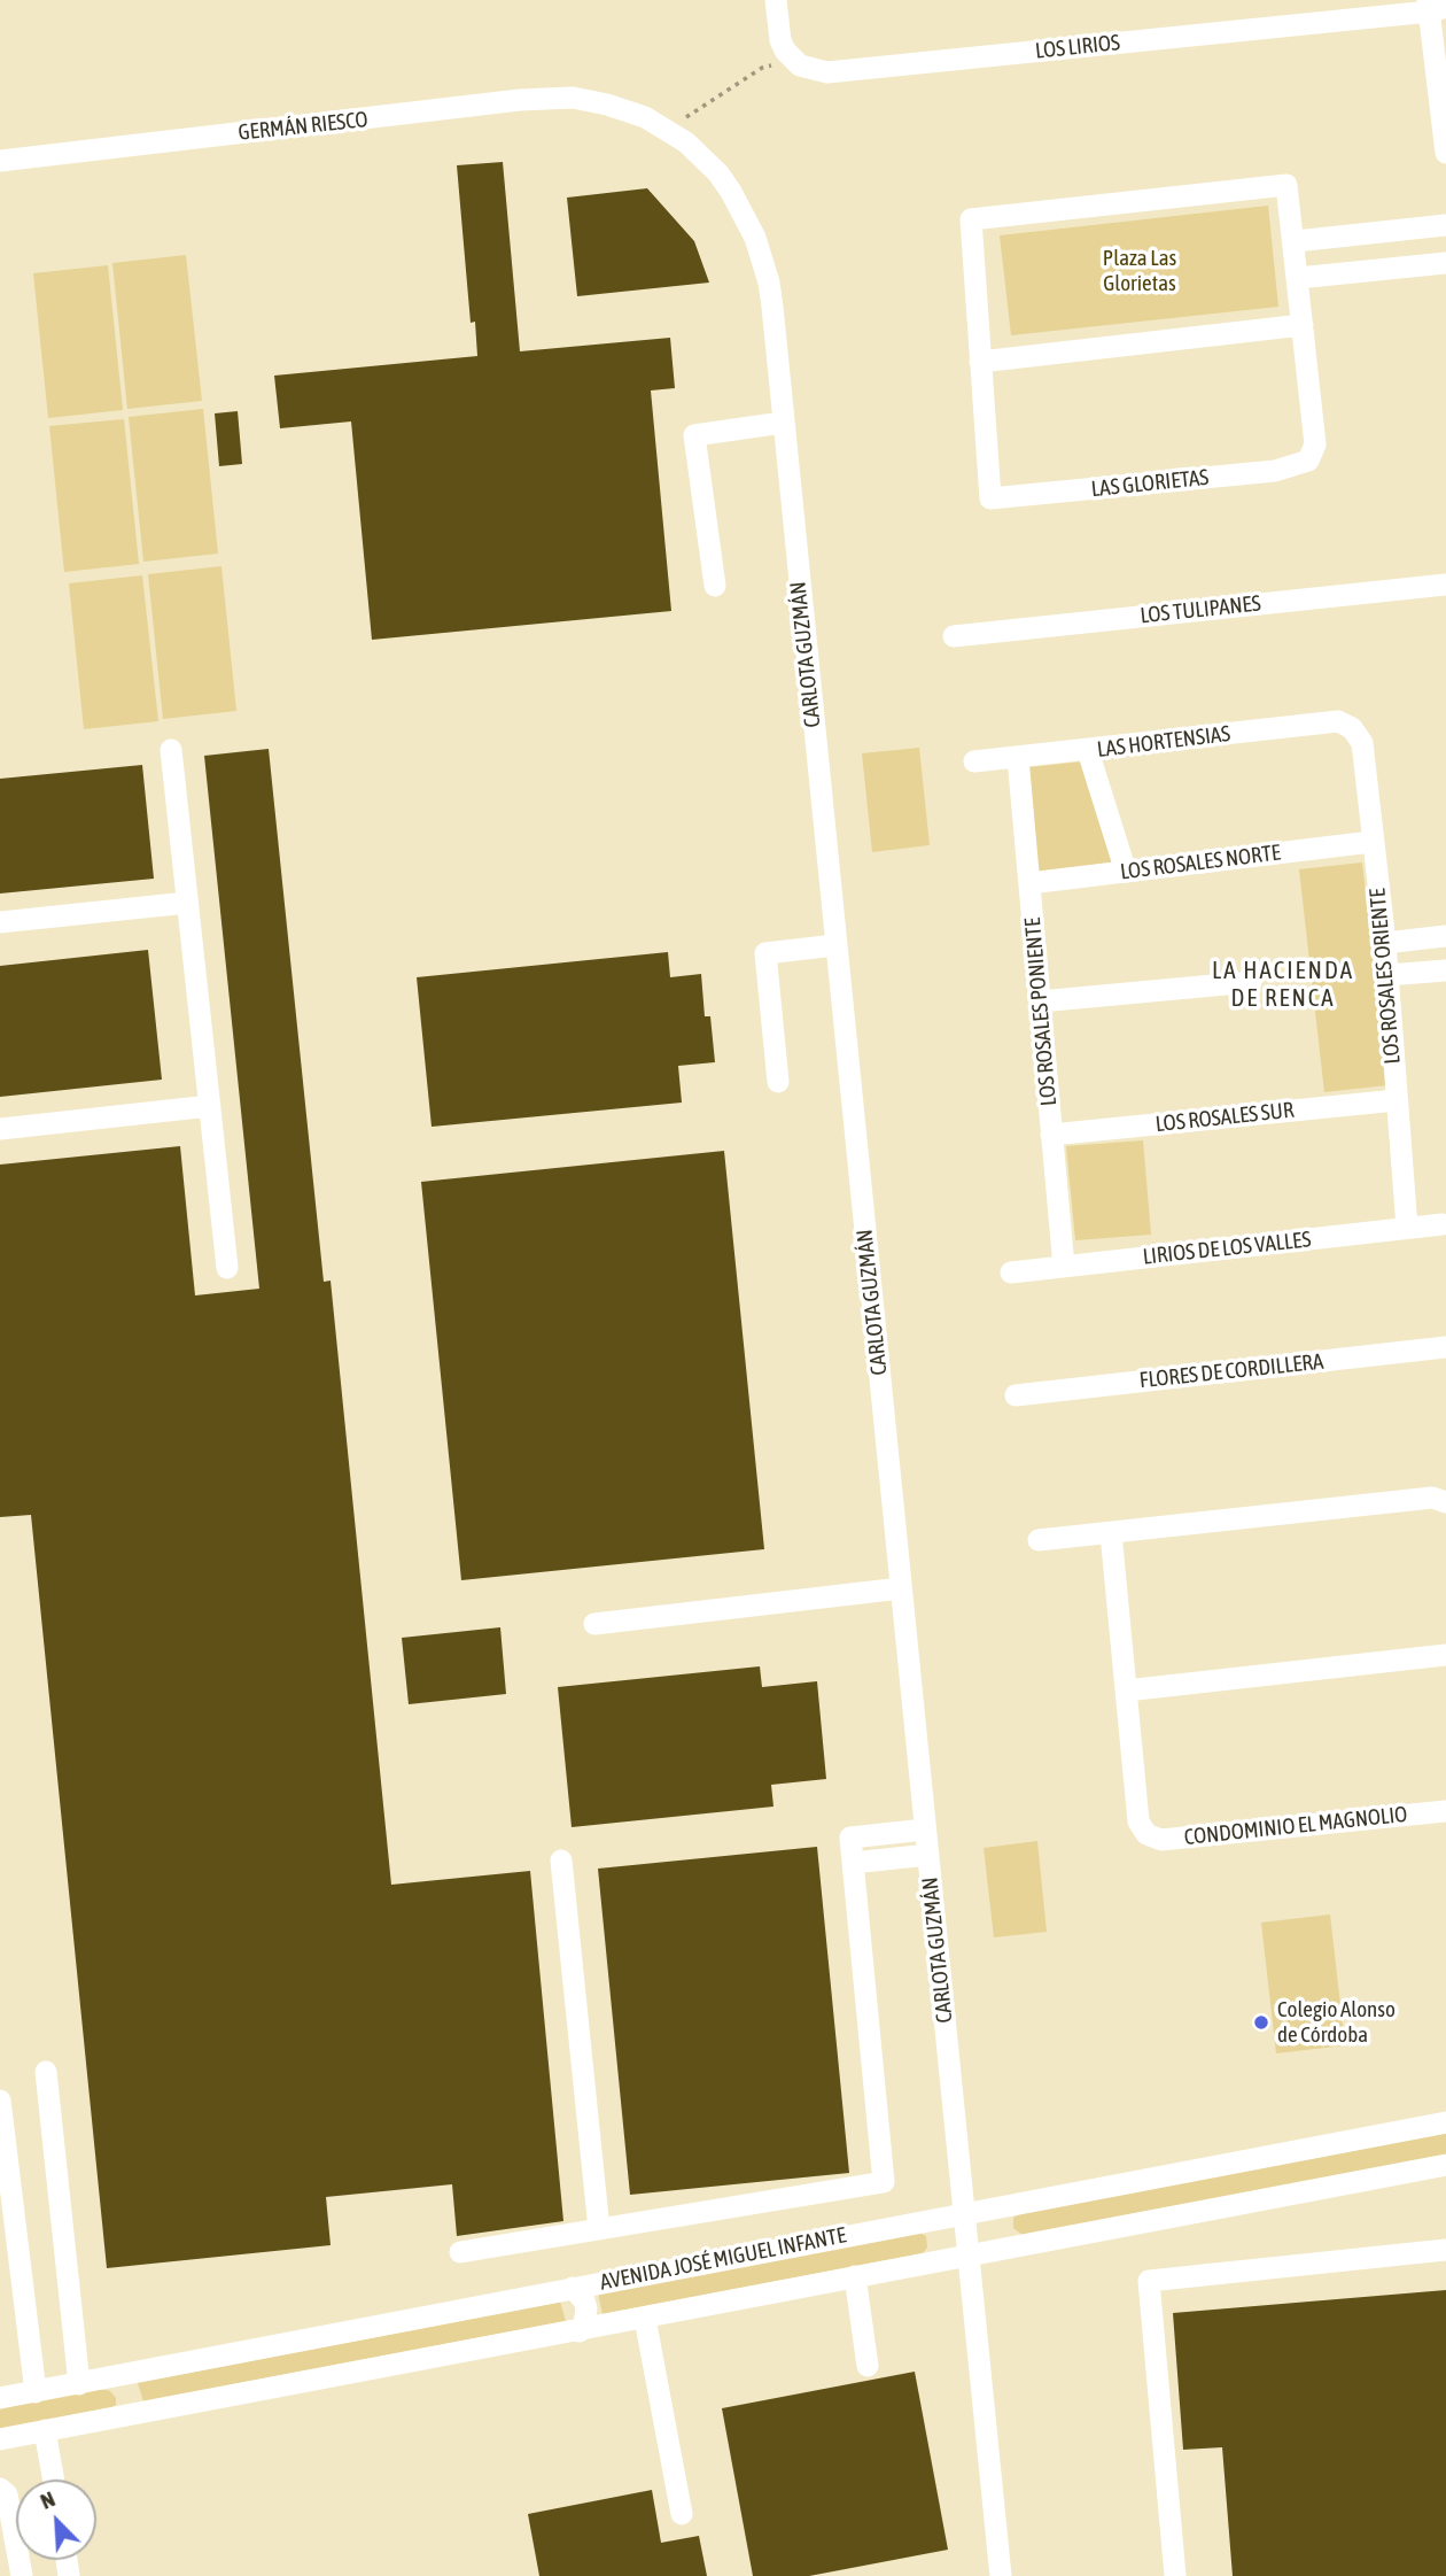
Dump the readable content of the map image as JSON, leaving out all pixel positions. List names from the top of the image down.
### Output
{
  "streets": {
    "street": [
      "LOS LIRIOS",
      "GERMÁN RIESCO",
      "LAS GLORIETAS",
      "LOS TULIPANES",
      "CARLOTA GUZMÁN",
      "LAS HORTENSIAS",
      "LOS ROSALES NORTE",
      "LOS ROSALES ORIENTE",
      "LOS ROSALES PONIENTE",
      "LOS ROSALES SUR",
      "LIRIOS DE LOS VALLES",
      "FLORES DE CORDILLERA",
      "CONDOMINIO EL MAGNOLIO",
      "AVENIDA JOSÉ MIGUEL INFANTE"
    ]
  },
  "crossings": [
    ["GERMÁN RIESCO", "CARLOTA GUZMÁN"],
    ["CARLOTA GUZMÁN", "AVENIDA JOSÉ MIGUEL INFANTE"],
    ["LAS HORTENSIAS", "LOS ROSALES ORIENTE"],
    ["LAS HORTENSIAS", "LOS ROSALES PONIENTE"],
    ["LOS ROSALES NORTE", "LOS ROSALES ORIENTE"],
    ["LOS ROSALES NORTE", "LOS ROSALES PONIENTE"],
    ["LOS ROSALES ORIENTE", "LOS ROSALES SUR"],
    ["LOS ROSALES ORIENTE", "LIRIOS DE LOS VALLES"],
    ["LOS ROSALES PONIENTE", "LOS ROSALES SUR"],
    ["LOS ROSALES PONIENTE", "LIRIOS DE LOS VALLES"]
  ],
  "districts": ["LA HACIENDA DE RENCA"],
  "parks": ["Plaza Las Glorietas"],
  "places": ["Colegio Alonso de Córdoba"],
  "north": "top left"
}
